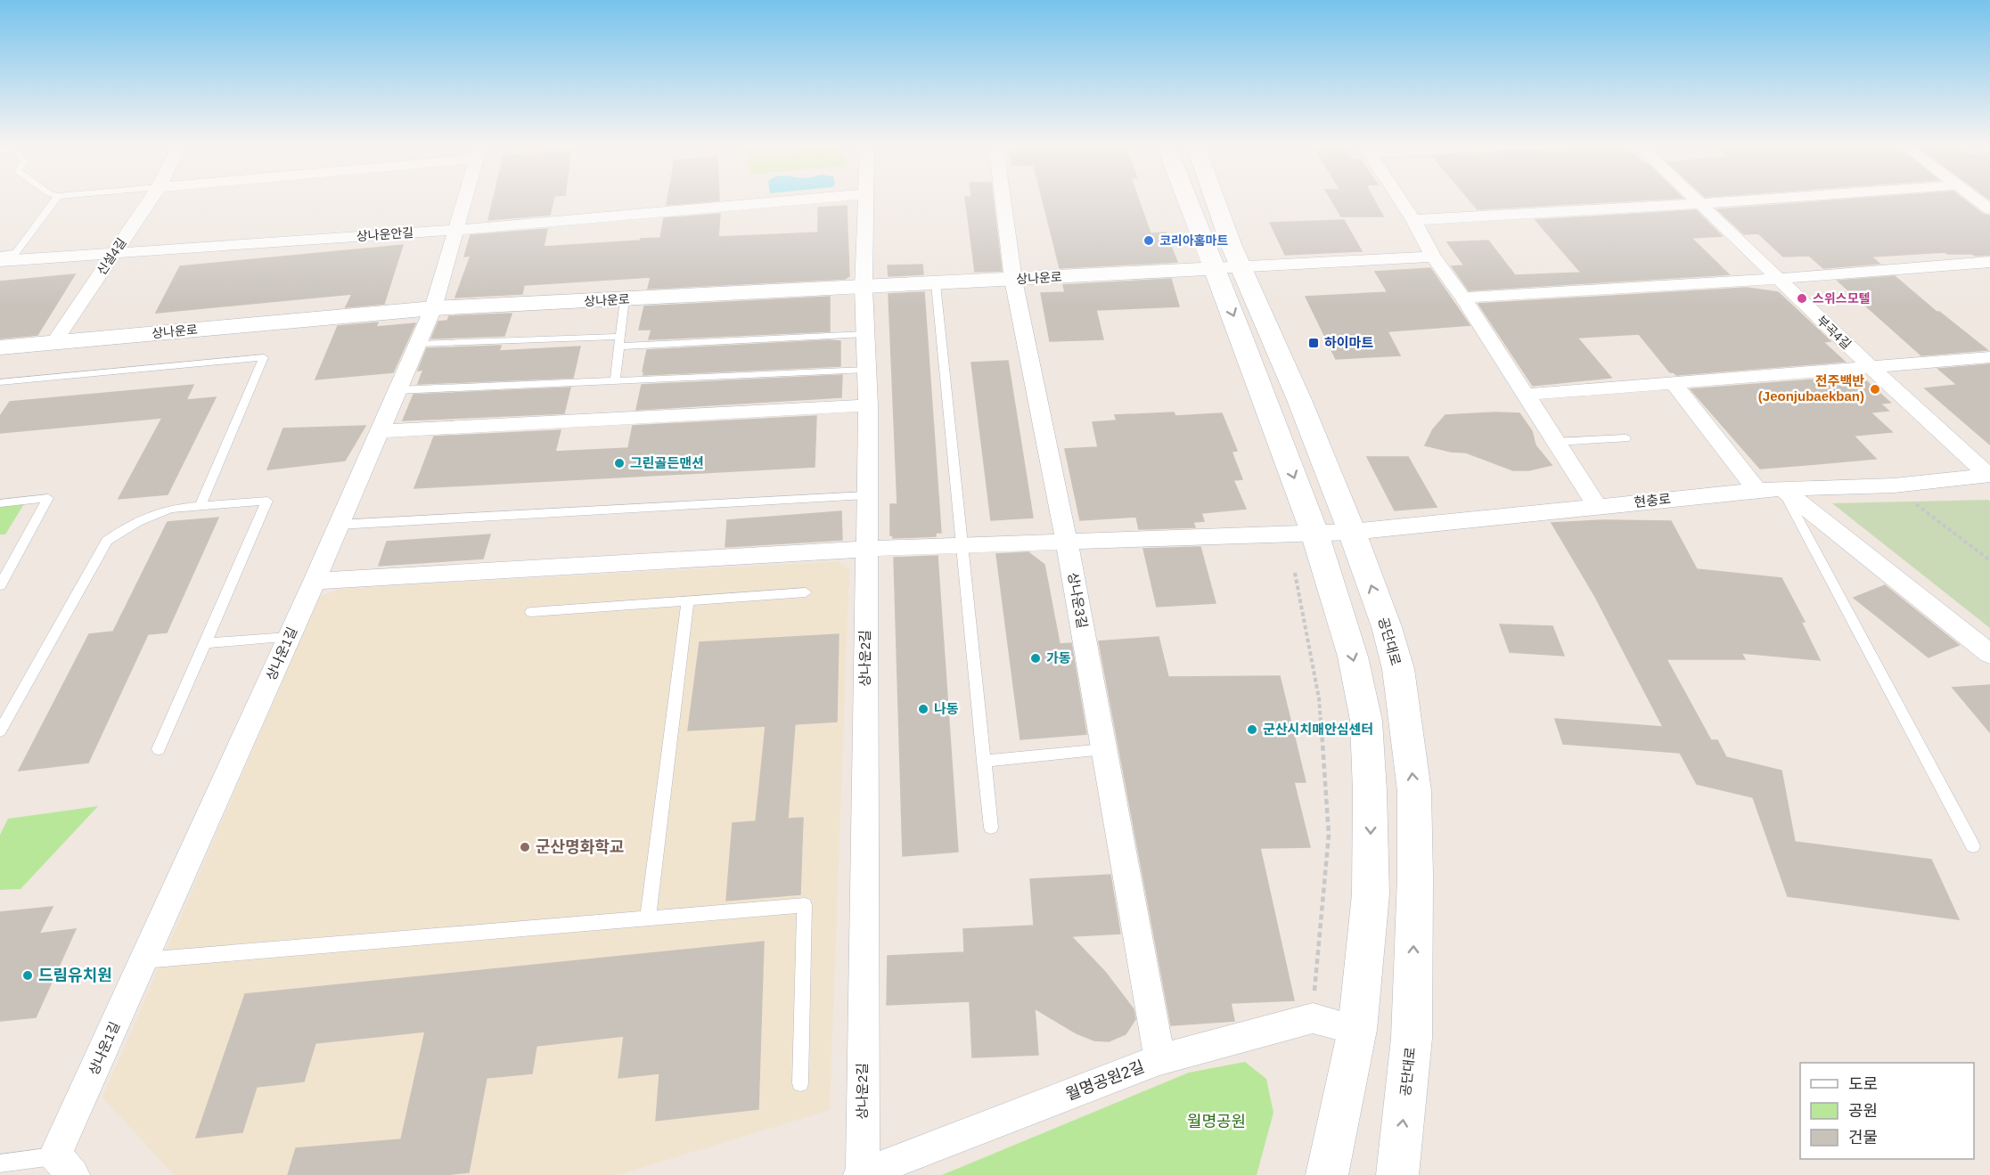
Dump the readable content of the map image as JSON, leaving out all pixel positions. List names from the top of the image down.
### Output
{
  "streets": {
    "street": [
      "상나운안길",
      "신설4길",
      "상나운로",
      "부곡4길",
      "현충로",
      "상나운3길",
      "공단대로",
      "상나운1길",
      "상나운2길",
      "월명공원2길"
    ]
  },
  "crossings": [
    ["상나운안길", "신설4길"],
    ["상나운안길", "상나운1길"],
    ["신설4길", "상나운로"],
    ["상나운로", "상나운3길"],
    ["상나운로", "공단대로"],
    ["상나운로", "상나운1길"],
    ["상나운로", "상나운2길"],
    ["부곡4길", "현충로"],
    ["현충로", "상나운3길"],
    ["현충로", "공단대로"],
    ["현충로", "상나운1길"],
    ["현충로", "상나운2길"],
    ["상나운3길", "월명공원2길"],
    ["공단대로", "월명공원2길"],
    ["상나운2길", "월명공원2길"]
  ],
  "parks": ["월명공원"],
  "places": {
    "other": [
      "코리아홈마트",
      "스위스모텔",
      "전주백반 (Jeonjubaekban)",
      "그린골든맨션",
      "가동",
      "나동",
      "군산시치매안심센터",
      "군산명화학교",
      "드림유치원"
    ],
    "transit": ["하이마트"]
  },
  "legend": ["도로", "공원", "건물"]
}
